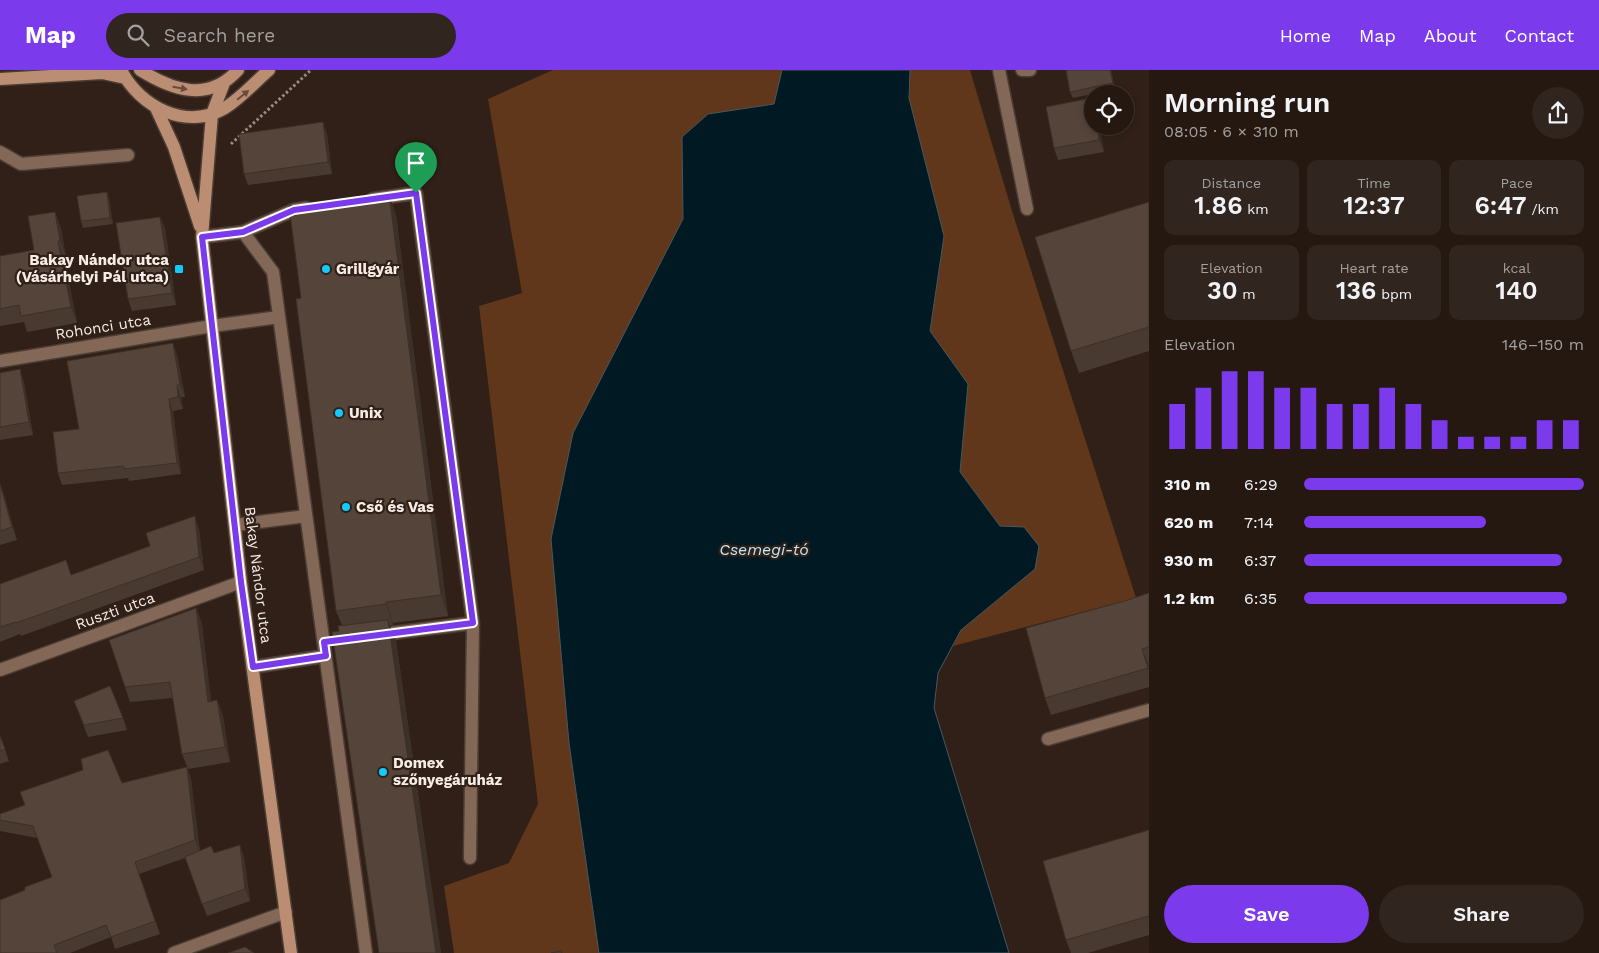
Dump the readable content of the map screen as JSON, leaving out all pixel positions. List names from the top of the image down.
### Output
{
  "streets": {
    "street": ["Rohonci utca", "Bakay Nándor utca", "Ruszti utca"]
  },
  "crossings": [
    ["Rohonci utca", "Bakay Nándor utca"],
    ["Bakay Nándor utca", "Ruszti utca"]
  ],
  "water": ["Csemegi-tó"],
  "places": {
    "transit": ["Bakay Nándor utca (Vásárhelyi Pál utca)"],
    "other": [
      "Grillgyár",
      "Unix",
      "Cső és Vas",
      "Domex szőnyegáruház"
    ]
  },
  "page": {
    "header": "Map",
    "search": "Search here",
    "nav": [
      "Home",
      "Map",
      "About",
      "Contact"
    ],
    "heading": ["Morning run", "08:05 · 6 × 310 m"],
    "stats": [
      ["Distance", "1.86 km"],
      ["Time", "12:37"],
      ["Pace", "6:47 /km"],
      ["Elevation", "30 m"],
      ["Heart rate", "136 bpm"],
      ["kcal", "140"]
    ],
    "chart": ["Elevation", "146–150 m"],
    "list": [
      {
        "name": "310 m",
        "note": "6:29"
      },
      {
        "name": "620 m",
        "note": "7:14"
      },
      {
        "name": "930 m",
        "note": "6:37"
      },
      {
        "name": "1.2 km",
        "note": "6:35"
      }
    ],
    "buttons": ["Save", "Share"]
  }
}
